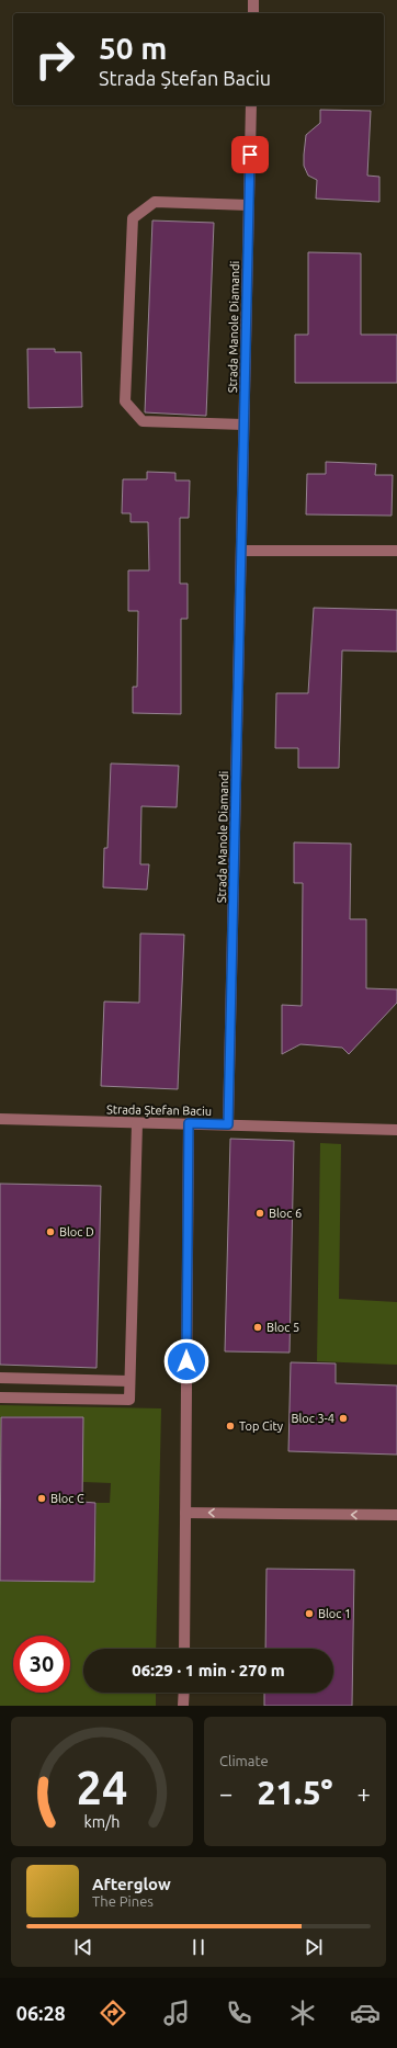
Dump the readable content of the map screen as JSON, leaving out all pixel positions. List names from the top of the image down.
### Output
{
  "streets": {
    "street": ["Strada Manole Diamandi", "Strada Ștefan Baciu"]
  },
  "crossings": [
    ["Strada Manole Diamandi", "Strada Ștefan Baciu"]
  ],
  "places": [
    "Bloc 6",
    "Bloc D",
    "Bloc 5",
    "Bloc 3-4",
    "Top City",
    "Bloc C",
    "Bloc 1"
  ],
  "page": {
    "turn": ["50 m", "Strada Ștefan Baciu"],
    "limit": "30",
    "trip": "06:29 · 1 min · 270 m",
    "tile": "Climate",
    "heat": ["−", "21.5°", "+"],
    "song": ["Afterglow", "The Pines"],
    "tabs": "06:28",
    "gauge": ["24", "km/h"]
  }
}
